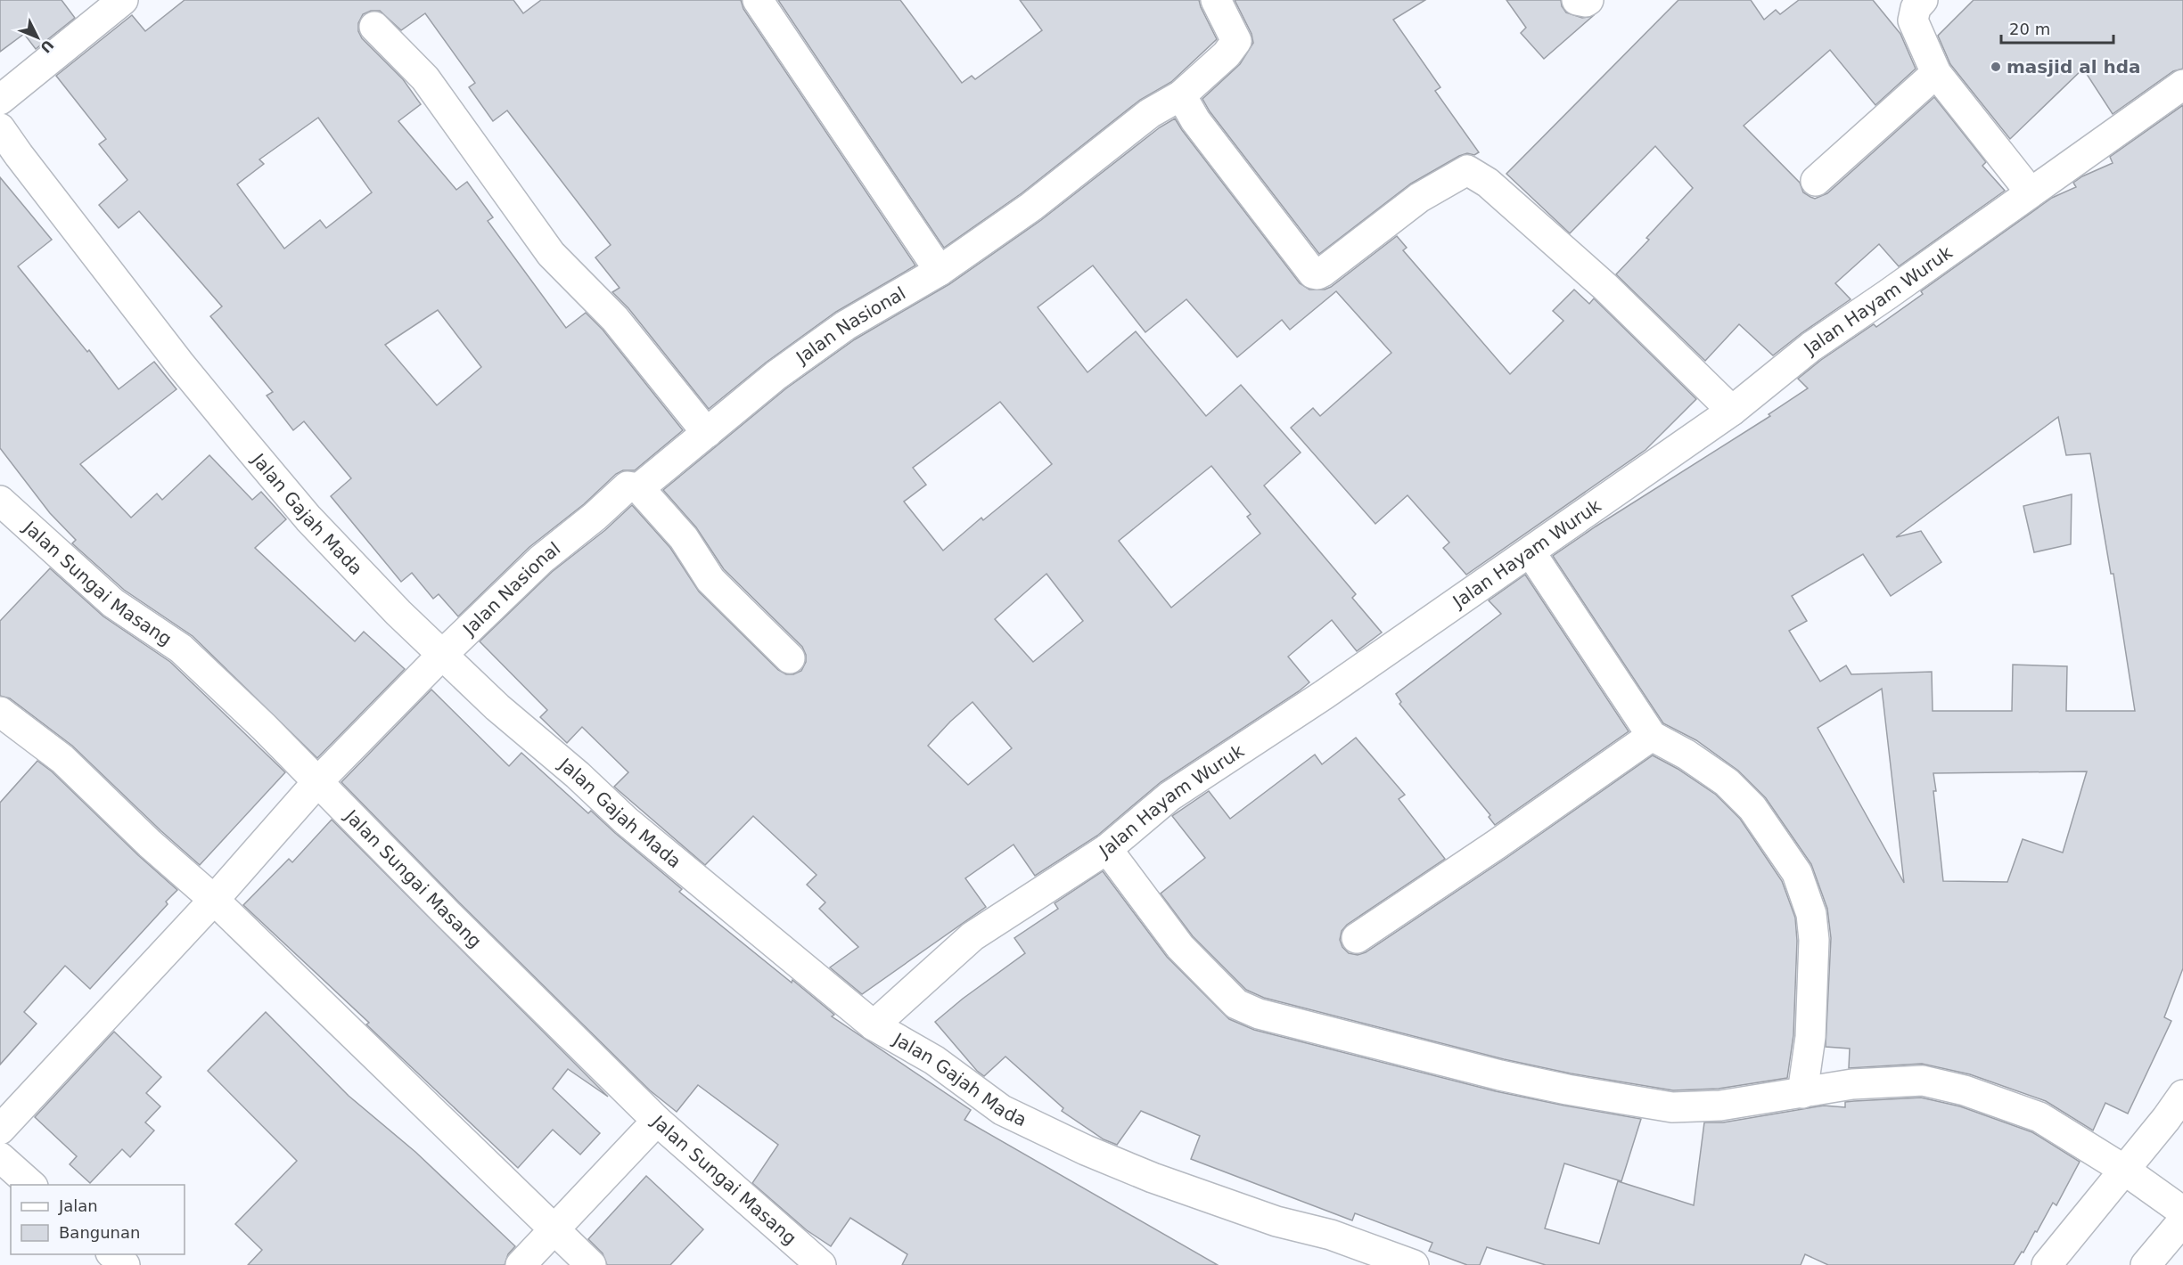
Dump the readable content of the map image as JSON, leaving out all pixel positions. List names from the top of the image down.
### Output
{
  "streets": {
    "main road": [
      "Jalan Hayam Wuruk",
      "Jalan Nasional",
      "Jalan Gajah Mada",
      "Jalan Sungai Masang"
    ]
  },
  "crossings": [
    ["Jalan Hayam Wuruk", "Jalan Gajah Mada"],
    ["Jalan Nasional", "Jalan Gajah Mada"],
    ["Jalan Nasional", "Jalan Sungai Masang"]
  ],
  "places": ["masjid al hda"],
  "legend": ["Jalan", "Bangunan"],
  "scale_bar": "20 m",
  "north": "bottom right"
}
